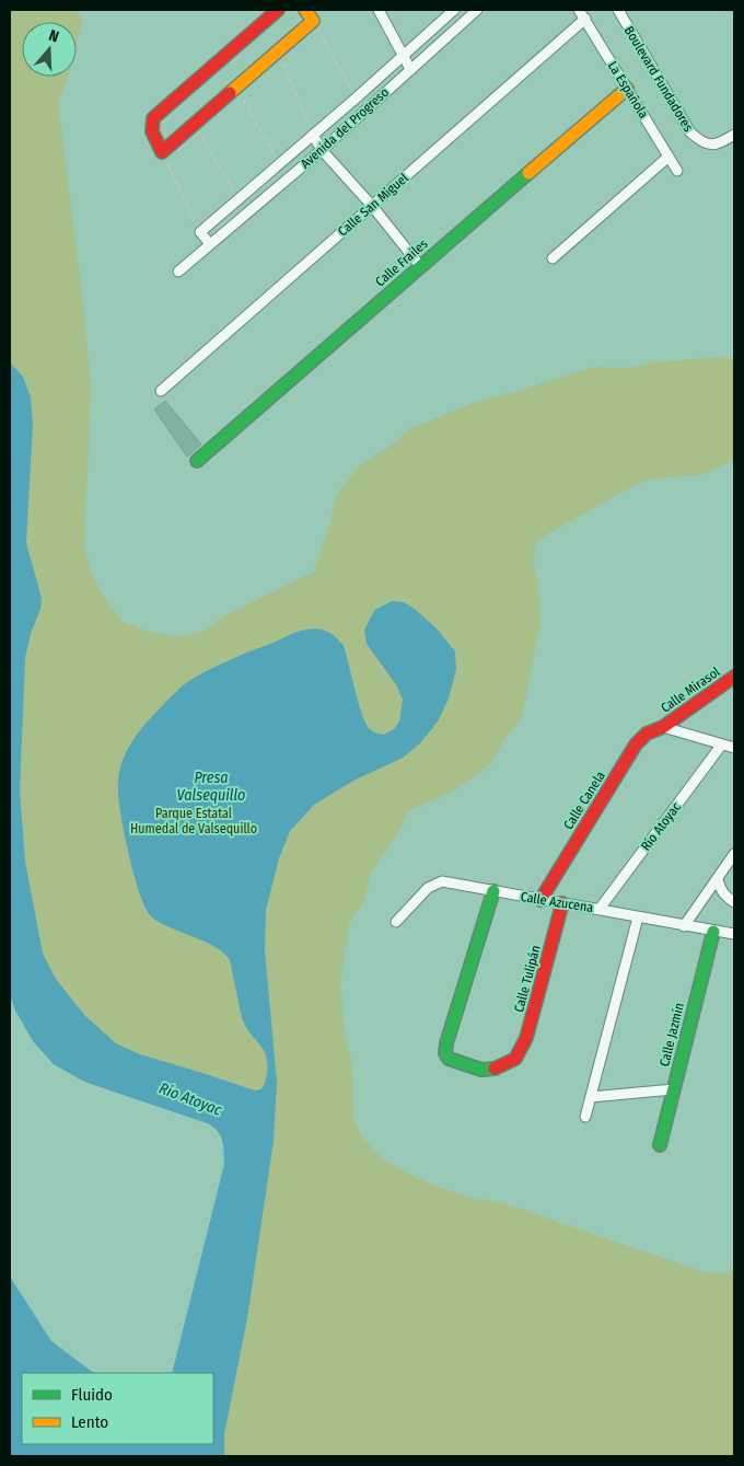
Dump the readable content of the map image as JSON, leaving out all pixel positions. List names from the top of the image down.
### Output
{
  "streets": {
    "street": [
      "Boulevard Fundadores",
      "La Española",
      "Avenida del Progreso",
      "Calle San Miguel",
      "Calle Frailes",
      "Calle Mirasol",
      "Calle Canela",
      "Río Atoyac",
      "Calle Azucena",
      "Calle Tulipán",
      "Calle Jazmín"
    ]
  },
  "crossings": [
    ["La Española", "Calle San Miguel"],
    ["La Española", "Calle Frailes"],
    ["Calle Mirasol", "Calle Canela"],
    ["Calle Canela", "Calle Azucena"],
    ["Río Atoyac", "Calle Azucena"],
    ["Calle Azucena", "Calle Tulipán"],
    ["Calle Azucena", "Calle Jazmín"]
  ],
  "water": ["Presa Valsequillo", "Río Atoyac"],
  "parks": ["Parque Estatal Humedal de Valsequillo"],
  "legend": ["Fluido", "Lento"],
  "north": "top"
}
